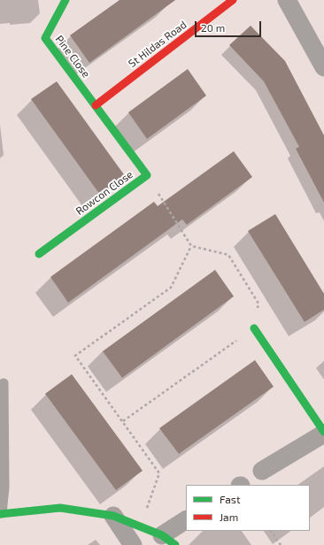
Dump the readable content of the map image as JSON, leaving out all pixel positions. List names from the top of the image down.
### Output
{
  "streets": {
    "street": ["St Hildas Road", "Pine Close", "Rowcon Close"]
  },
  "crossings": [
    ["St Hildas Road", "Pine Close"],
    ["St Hildas Road", "Rowcon Close"],
    ["Pine Close", "Rowcon Close"]
  ],
  "legend": ["Fast", "Jam"],
  "scale_bar": "20 m"
}
